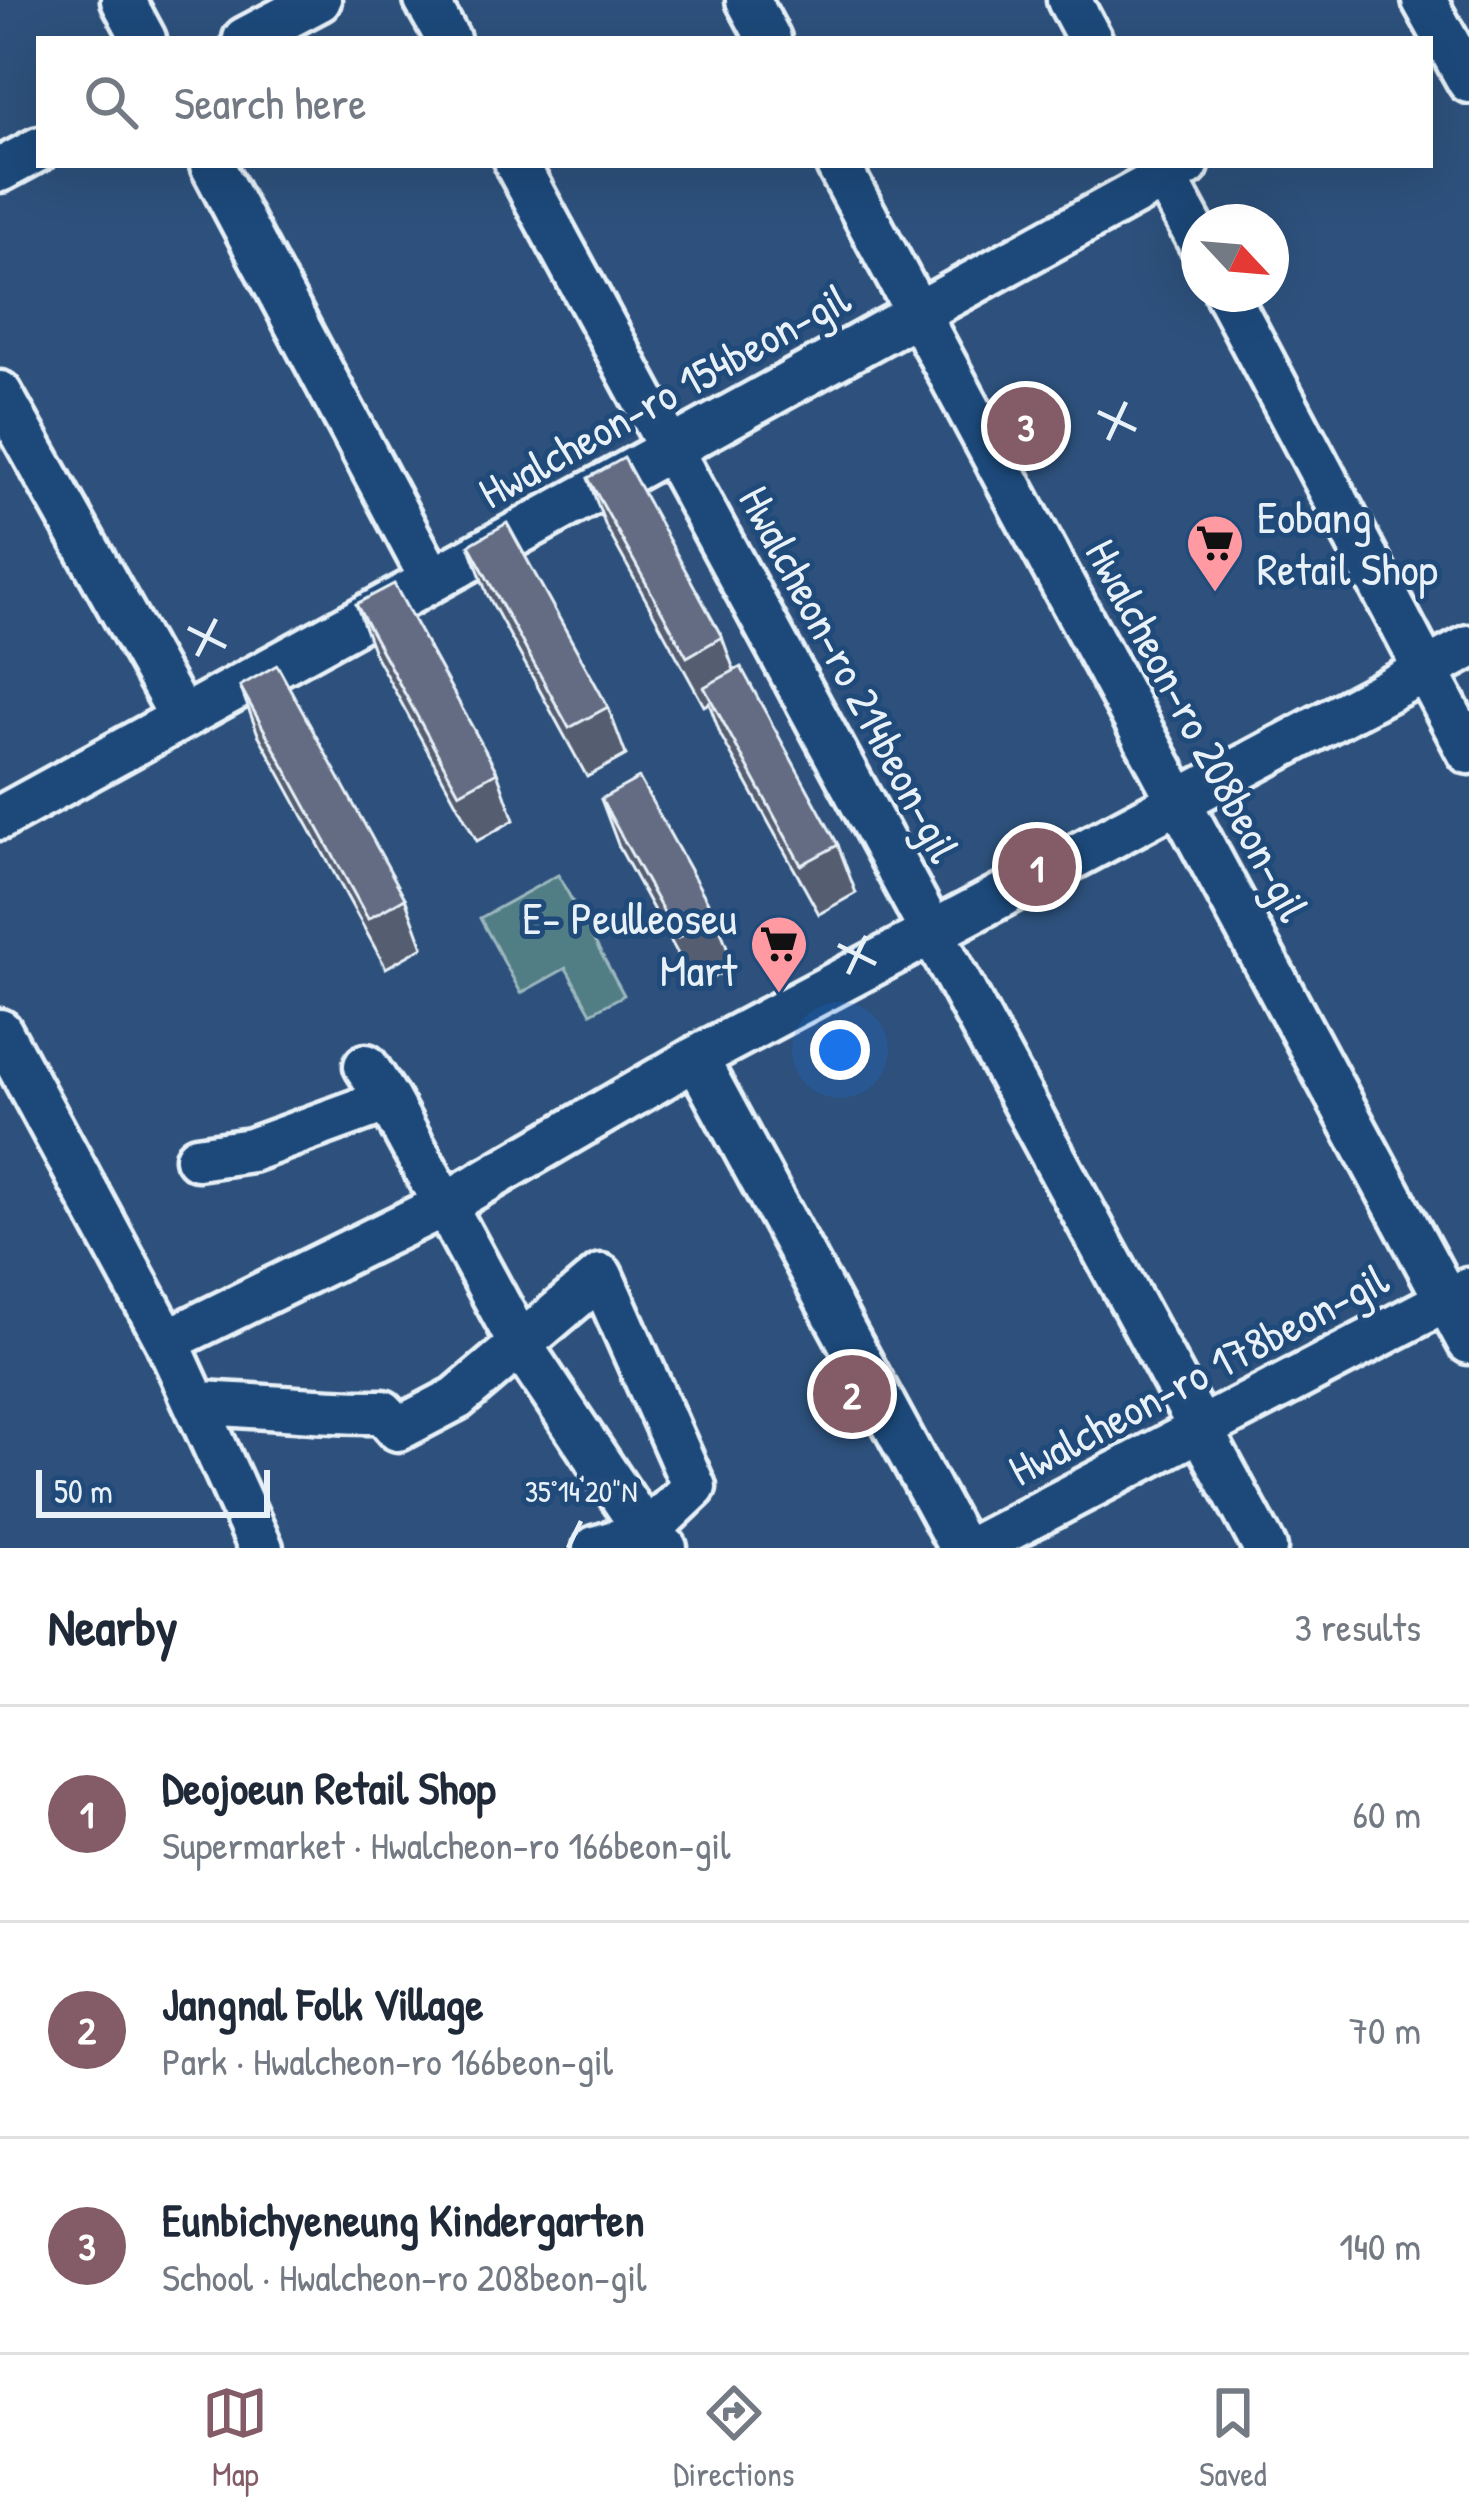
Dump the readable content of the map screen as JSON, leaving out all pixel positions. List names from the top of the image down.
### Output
{
  "streets": {
    "street": [
      "Hwalcheon-ro 154beon-gil",
      "Hwalcheon-ro 214beon-gil",
      "Hwalcheon-ro 208beon-gil",
      "Hwalcheon-ro 178beon-gil"
    ]
  },
  "crossings": [
    ["Hwalcheon-ro 154beon-gil", "Hwalcheon-ro 214beon-gil"],
    ["Hwalcheon-ro 154beon-gil", "Hwalcheon-ro 208beon-gil"],
    ["Hwalcheon-ro 214beon-gil", "Hwalcheon-ro 178beon-gil"],
    ["Hwalcheon-ro 208beon-gil", "Hwalcheon-ro 178beon-gil"]
  ],
  "places": {
    "supermarket": ["Eobang Retail Shop", "E- Peulleoseu Mart"]
  },
  "scale_bar": "50 m",
  "north": "bottom right",
  "page": {
    "search": "Search here",
    "pins": ["3", "1", "2"],
    "scale": "50 m",
    "heading": ["Nearby", "3 results"],
    "list": [
      {
        "mark": "1",
        "name": "Deojoeun Retail Shop",
        "note": "Supermarket · Hwalcheon-ro 166beon-gil",
        "value": "60 m"
      },
      {
        "mark": "2",
        "name": "Jangnal Folk Village",
        "note": "Park · Hwalcheon-ro 166beon-gil",
        "value": "70 m"
      },
      {
        "mark": "3",
        "name": "Eunbichyeneung Kindergarten",
        "note": "School · Hwalcheon-ro 208beon-gil",
        "value": "140 m"
      }
    ],
    "nav": ["Map", "Directions", "Saved"]
  },
  "coordinates": ["35°14'20\"N"]
}
